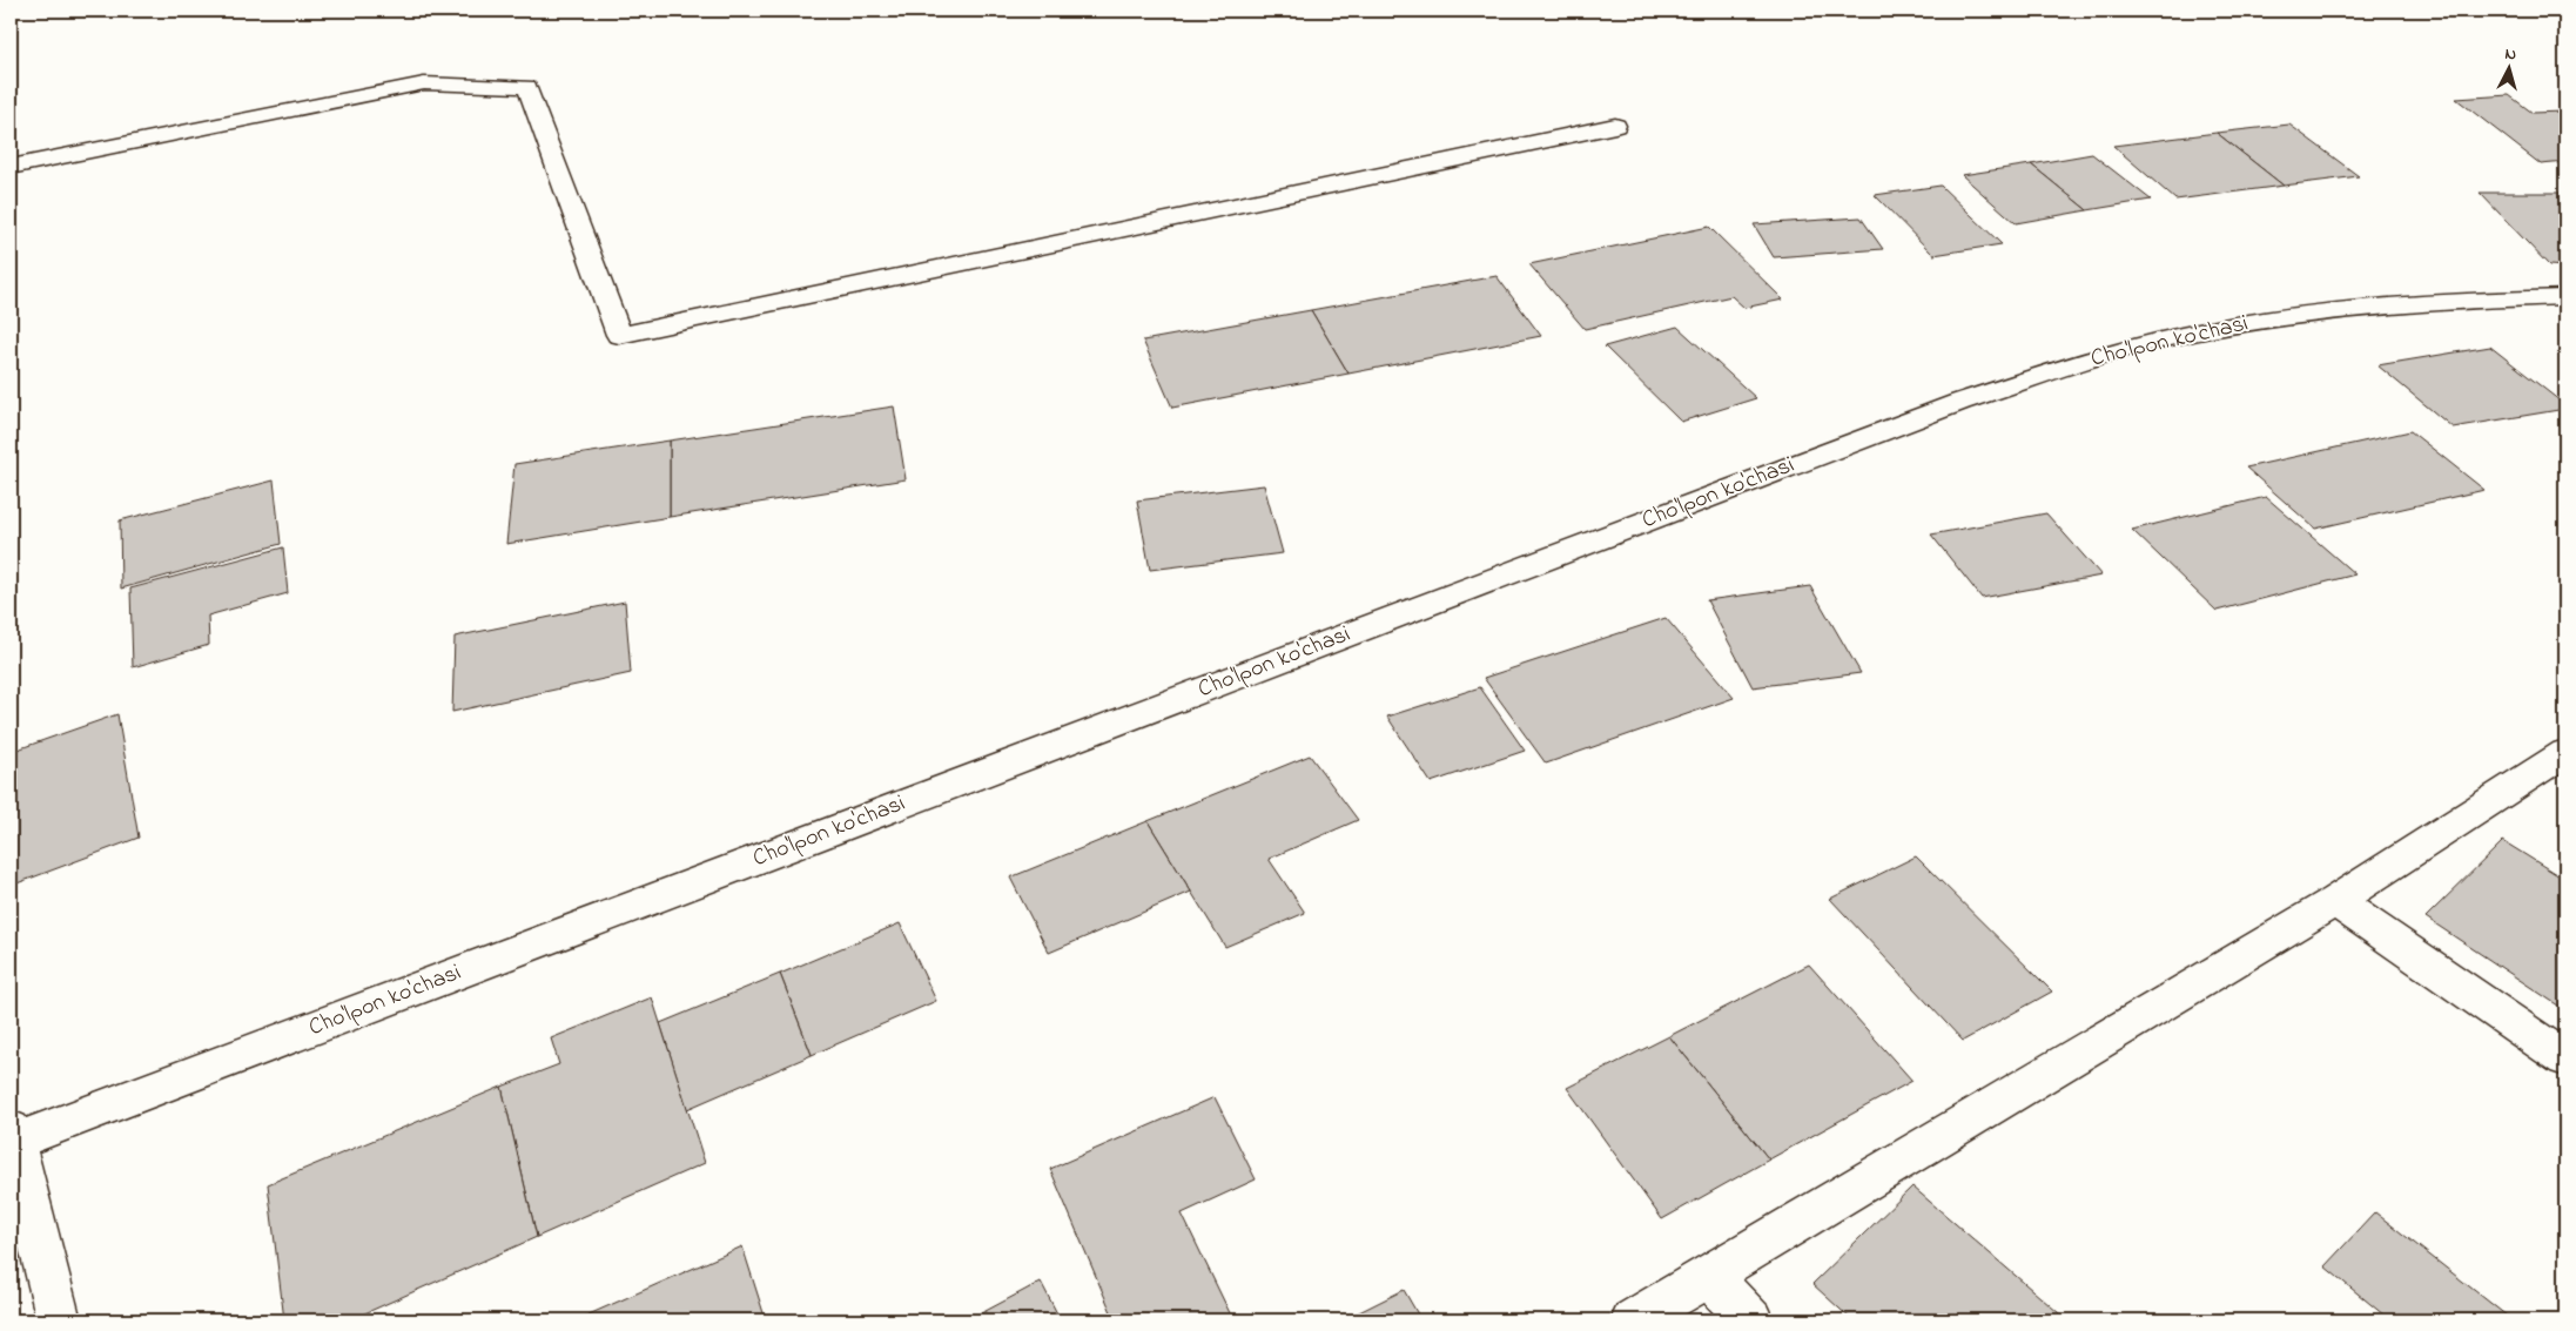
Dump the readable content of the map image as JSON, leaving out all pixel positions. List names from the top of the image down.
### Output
{
  "streets": {
    "main road": ["Cho'lpon ko'chasi"]
  },
  "north": "top"
}
